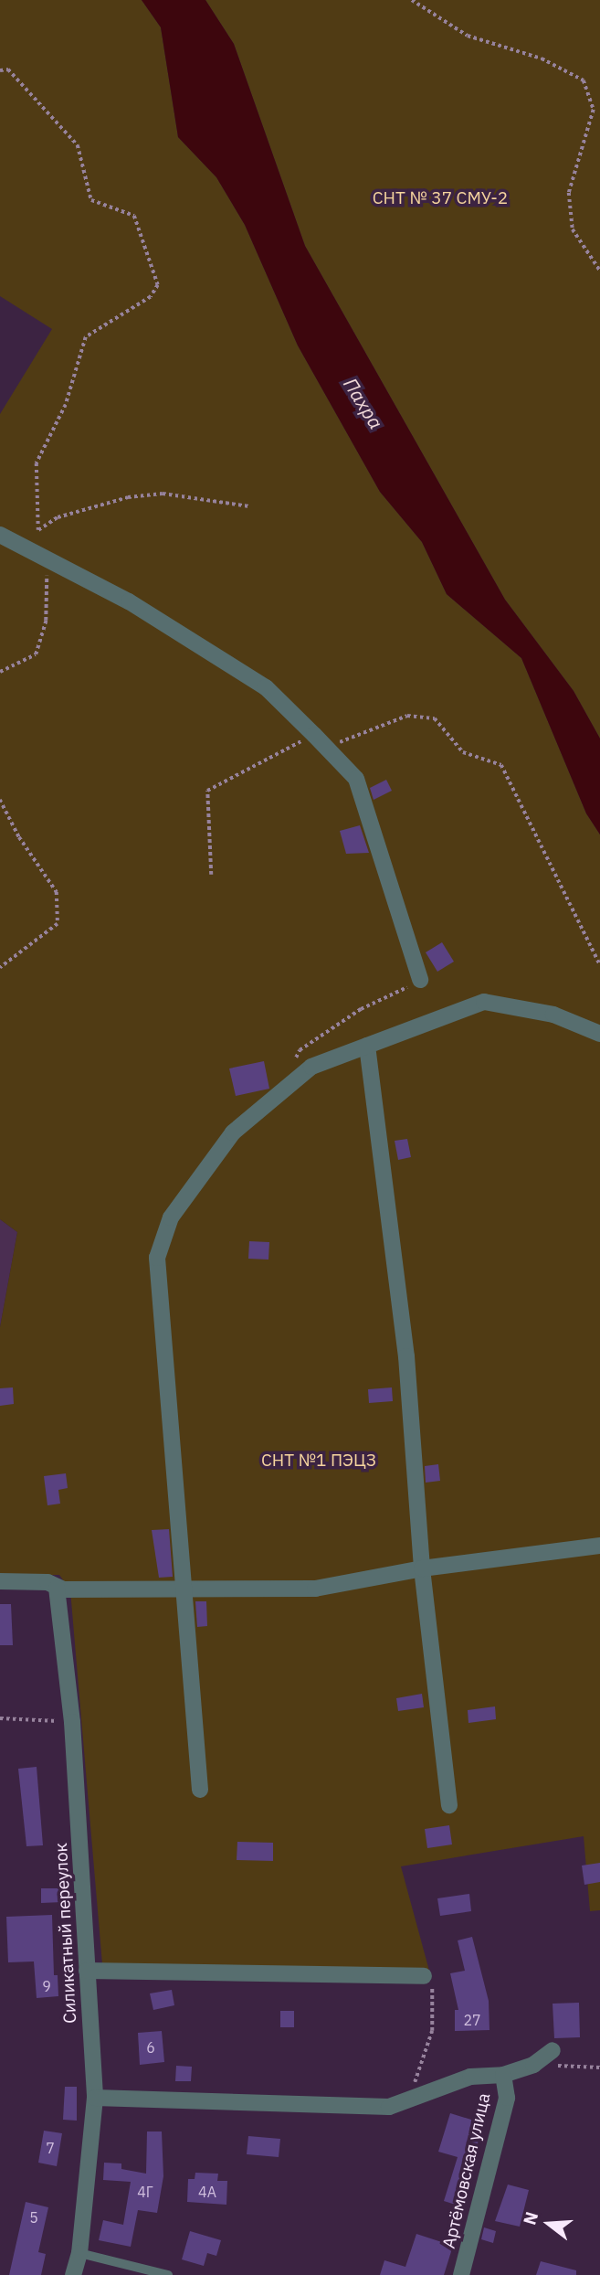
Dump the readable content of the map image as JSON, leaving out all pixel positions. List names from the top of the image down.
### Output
{
  "streets": {
    "street": ["Силикатный переулок", "Артёмовская улица"]
  },
  "water": ["Пахра"],
  "parks": ["СНТ № 37 СМУ-2", "СНТ №1 ПЭЦЗ"],
  "house_numbers": [
    "9",
    "27",
    "6",
    "7",
    "4Г",
    "4А",
    "5"
  ],
  "north": "left"
}
